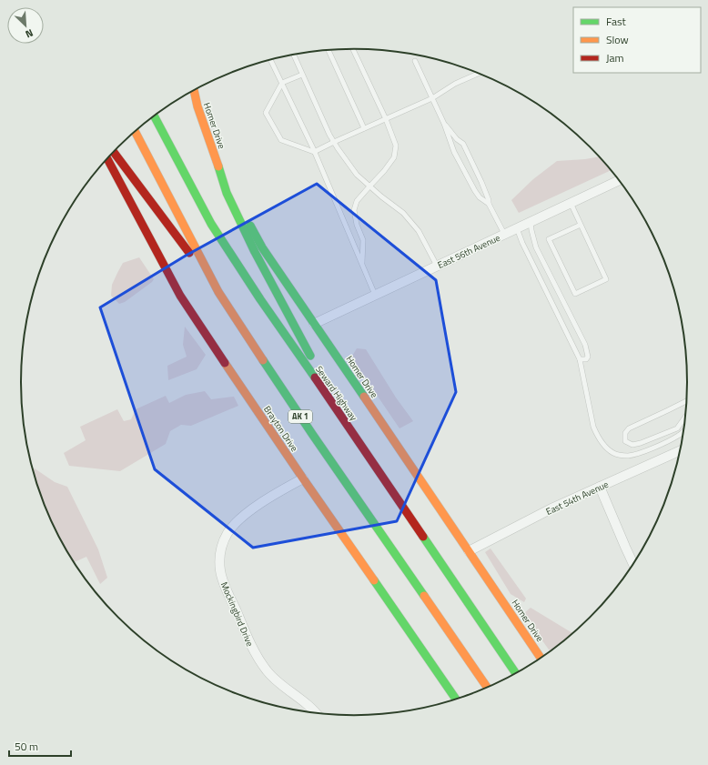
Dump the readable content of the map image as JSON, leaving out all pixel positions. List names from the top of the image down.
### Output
{
  "streets": {
    "main road": [
      "Homer Drive",
      "Seward Highway",
      "AK 1",
      "Brayton Drive"
    ],
    "street": ["East 56th Avenue", "East 54th Avenue", "Mockingbird Drive"]
  },
  "crossings": [
    ["Homer Drive", "East 56th Avenue"],
    ["Homer Drive", "East 54th Avenue"],
    ["Brayton Drive", "Mockingbird Drive"]
  ],
  "legend": ["Fast", "Slow", "Jam"],
  "scale_bar": "50 m",
  "north": "bottom right"
}
